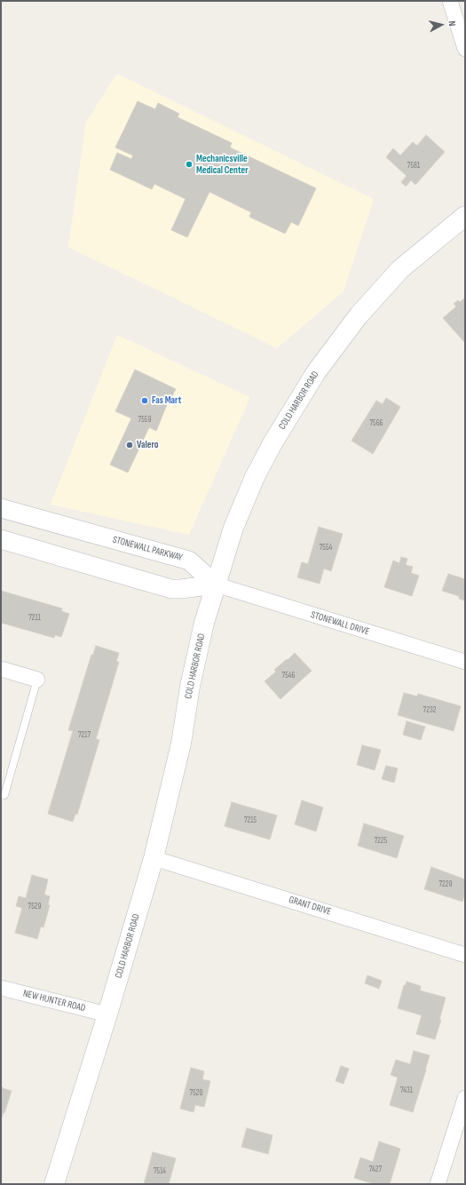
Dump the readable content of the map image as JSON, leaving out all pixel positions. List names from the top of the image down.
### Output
{
  "streets": {
    "main road": ["COLD HARBOR ROAD"],
    "street": [
      "STONEWALL PARKWAY",
      "STONEWALL DRIVE",
      "GRANT DRIVE",
      "NEW HUNTER ROAD"
    ]
  },
  "crossings": [
    ["COLD HARBOR ROAD", "STONEWALL PARKWAY"],
    ["COLD HARBOR ROAD", "STONEWALL DRIVE"],
    ["COLD HARBOR ROAD", "GRANT DRIVE"],
    ["COLD HARBOR ROAD", "NEW HUNTER ROAD"],
    ["STONEWALL PARKWAY", "STONEWALL DRIVE"]
  ],
  "places": ["Mechanicsville Medical Center", "Fas Mart", "Valero"],
  "house_numbers": [
    "7581",
    "7559",
    "7566",
    "7554",
    "7211",
    "7546",
    "7232",
    "7217",
    "7215",
    "7225",
    "7229",
    "7529",
    "7431",
    "7520",
    "7427",
    "7514"
  ],
  "north": "right"
}
